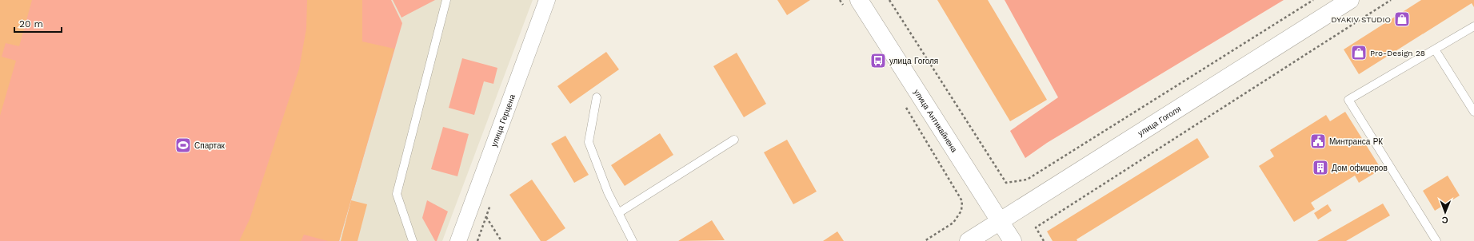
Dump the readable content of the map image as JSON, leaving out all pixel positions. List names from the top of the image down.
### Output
{
  "streets": {
    "main road": ["улица Антикайнена", "улица Гоголя"],
    "street": ["улица Герцена"]
  },
  "crossings": [
    ["улица Антикайнена", "улица Гоголя"]
  ],
  "places": {
    "shop": ["DYAKIV STUDIO", "Pro-Design 28"],
    "bus stop": ["улица Гоголя"],
    "public building": ["Минтранса РК"],
    "sports": ["Спартак"],
    "building": ["Дом офицеров"]
  },
  "scale_bar": "20 m",
  "north": "bottom"
}
